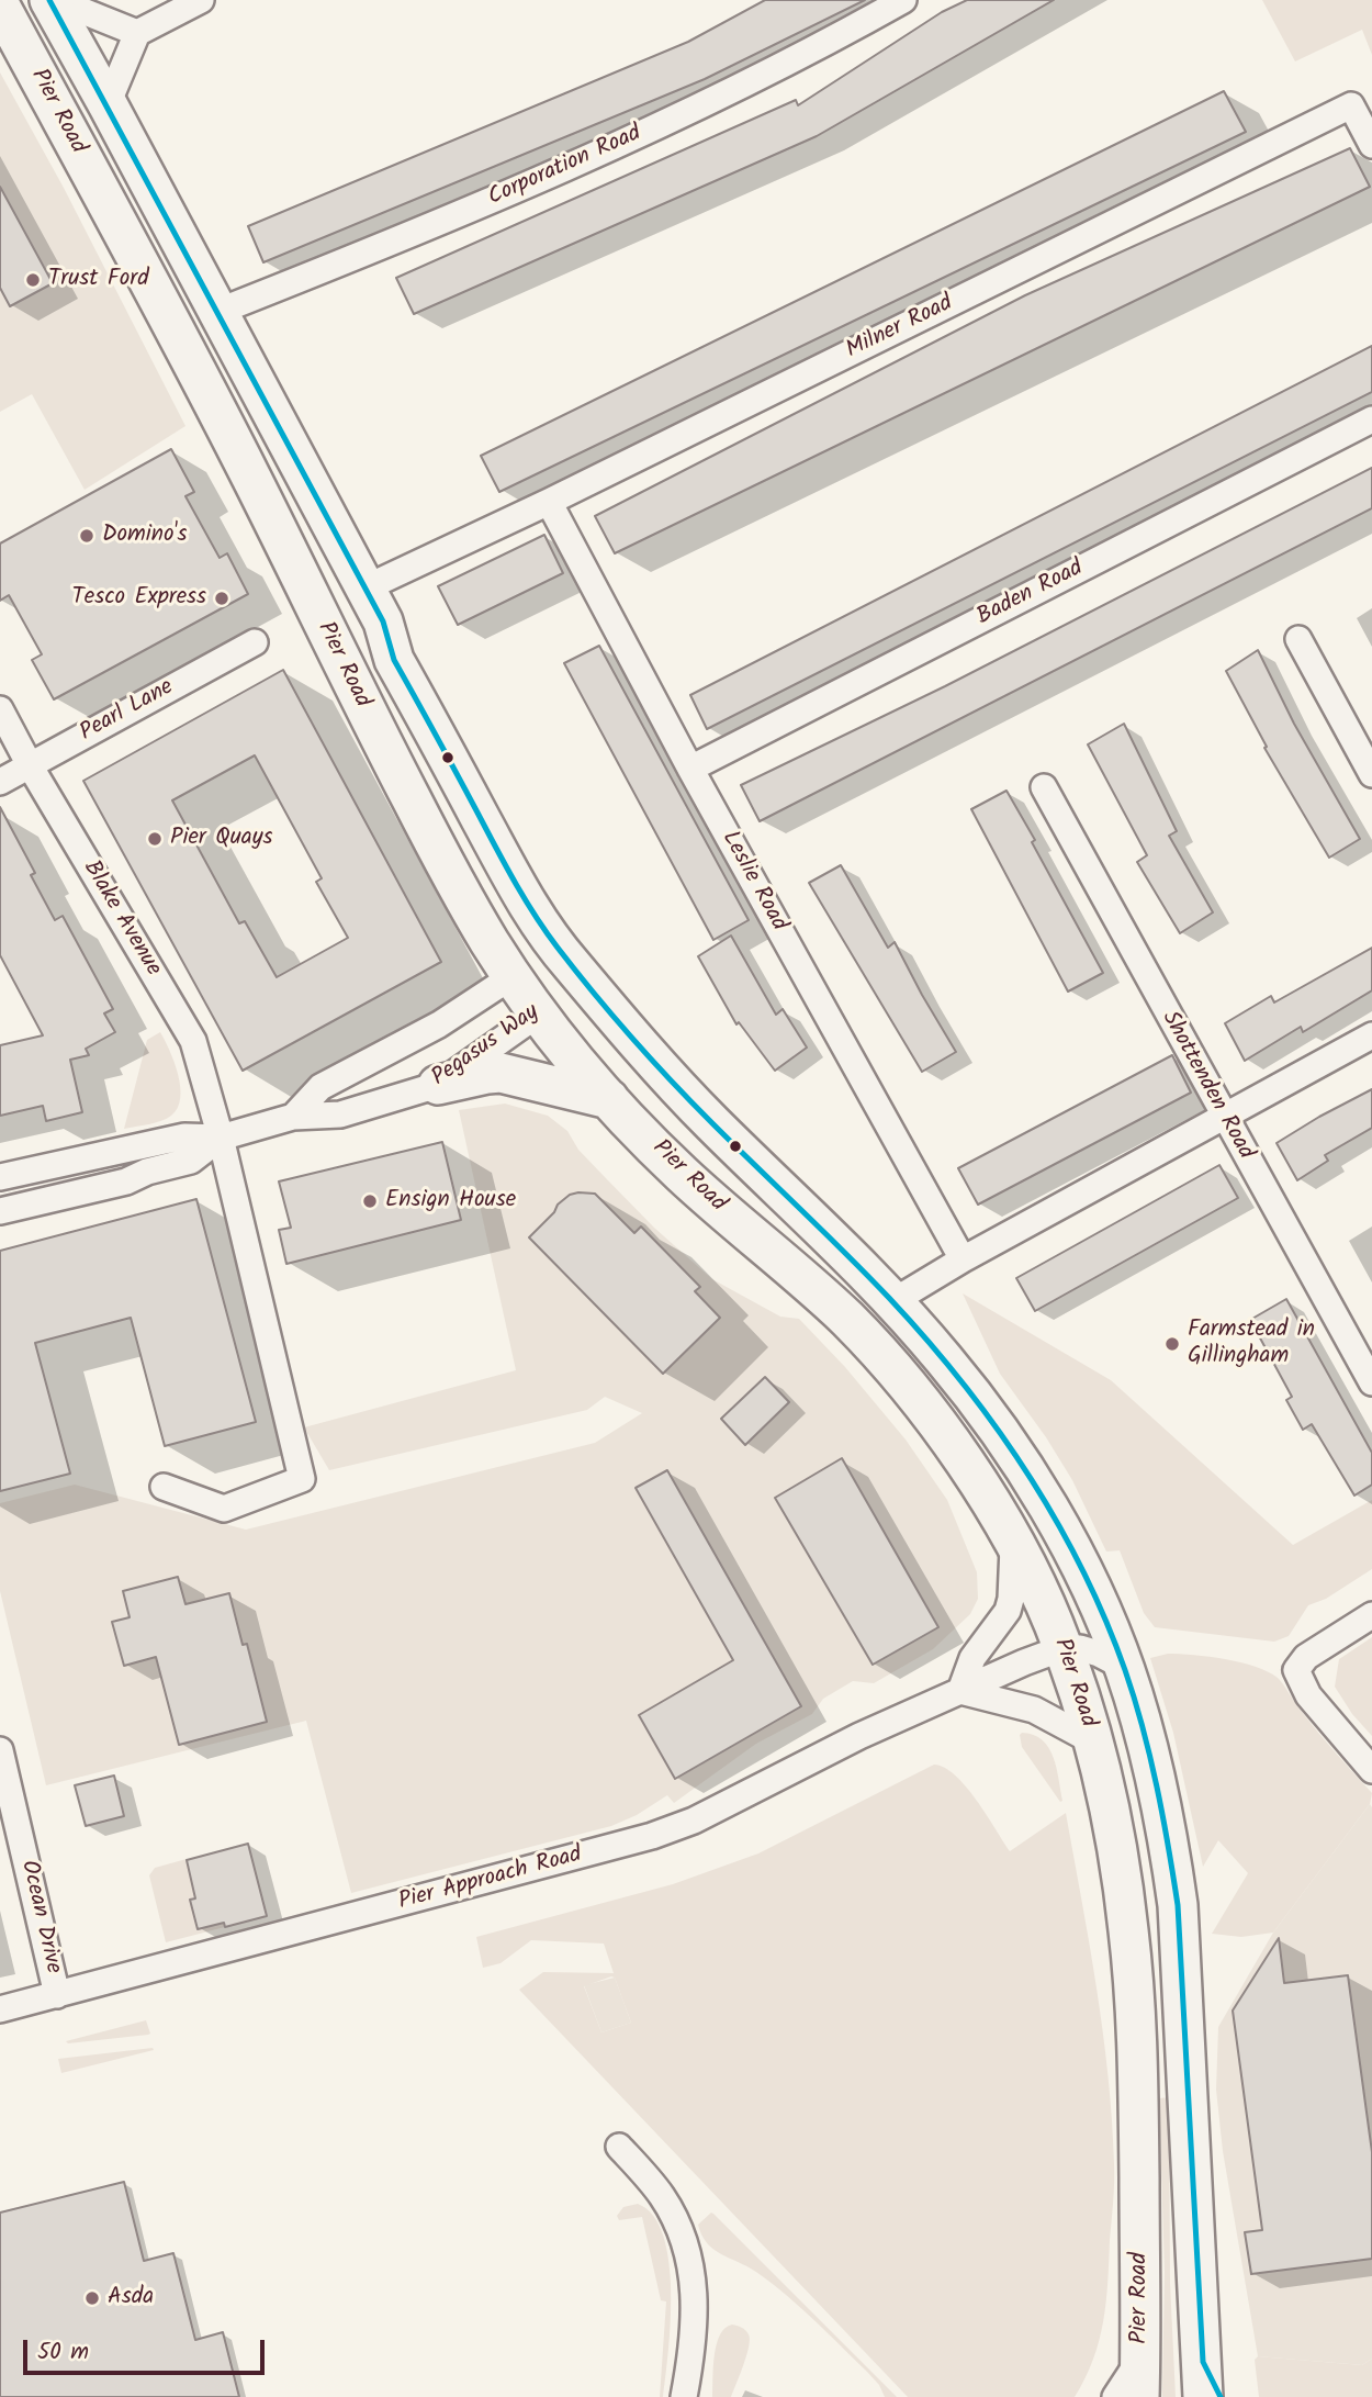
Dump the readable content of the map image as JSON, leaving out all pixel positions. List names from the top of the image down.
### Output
{
  "streets": {
    "main road": ["Pier Road", "Pegasus Way"],
    "street": [
      "Corporation Road",
      "Milner Road",
      "Baden Road",
      "Pearl Lane",
      "Leslie Road",
      "Blake Avenue",
      "Shottenden Road",
      "Pier Approach Road",
      "Ocean Drive"
    ]
  },
  "crossings": [
    ["Pier Road", "Corporation Road"],
    ["Pier Road", "Milner Road"],
    ["Pier Road", "Pegasus Way"],
    ["Pier Road", "Pier Approach Road"],
    ["Milner Road", "Leslie Road"],
    ["Baden Road", "Leslie Road"],
    ["Pearl Lane", "Blake Avenue"],
    ["Blake Avenue", "Pegasus Way"],
    ["Pier Approach Road", "Ocean Drive"]
  ],
  "places": [
    "Trust Ford",
    "Domino's",
    "Tesco Express",
    "Pier Quays",
    "Ensign House",
    "Farmstead in Gillingham",
    "Asda"
  ],
  "scale_bar": "50 m"
}
